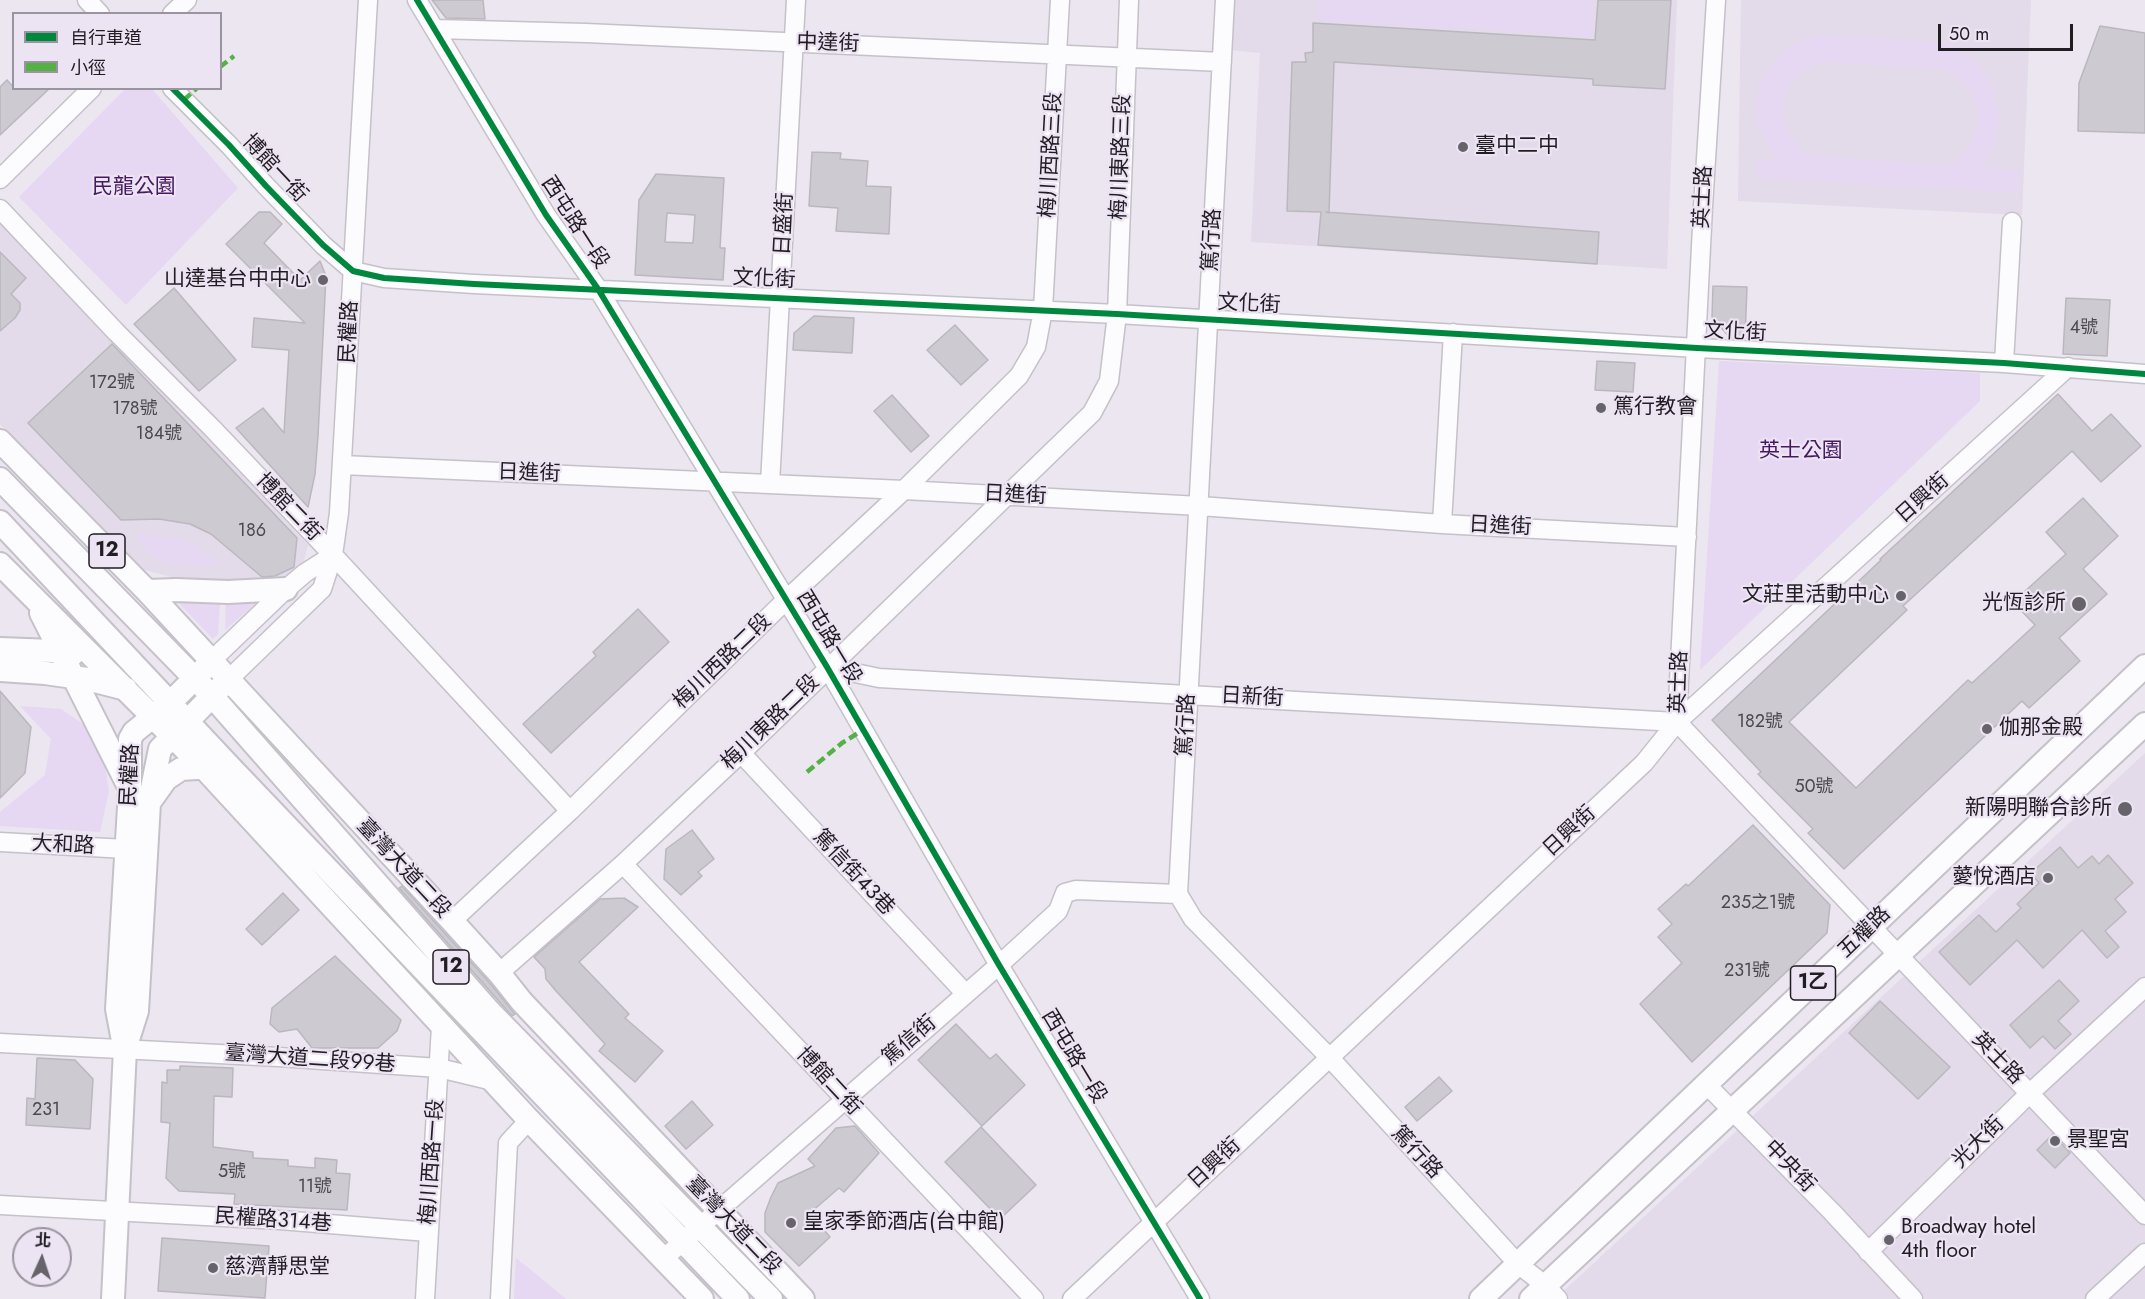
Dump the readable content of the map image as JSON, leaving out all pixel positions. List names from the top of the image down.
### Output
{
  "streets": {
    "main road": [
      "民權路",
      "12",
      "臺灣大道二段",
      "五權路",
      "1乙"
    ],
    "street": [
      "中達街",
      "梅川西路三段",
      "梅川東路三段",
      "博館一街",
      "英士路",
      "西屯路一段",
      "日盛街",
      "篤行路",
      "文化街",
      "日進街",
      "日興街",
      "博館二街",
      "梅川西路二段",
      "日新街",
      "梅川東路二段",
      "大和路",
      "篤信街43巷",
      "篤信街",
      "臺灣大道二段99巷",
      "光大街",
      "梅川西路一段",
      "中央街",
      "民權路314巷"
    ]
  },
  "crossings": [
    ["中達街", "梅川西路三段"],
    ["中達街", "梅川東路三段"],
    ["中達街", "西屯路一段"],
    ["中達街", "日盛街"],
    ["中達街", "篤行路"],
    ["梅川西路三段", "文化街"],
    ["梅川西路三段", "梅川西路二段"],
    ["梅川東路三段", "文化街"],
    ["梅川東路三段", "梅川東路二段"],
    ["博館一街", "文化街"],
    ["博館一街", "民權路"],
    ["英士路", "文化街"],
    ["英士路", "日進街"],
    ["英士路", "日興街"],
    ["英士路", "日新街"],
    ["英士路", "五權路"],
    ["英士路", "光大街"],
    ["西屯路一段", "文化街"],
    ["西屯路一段", "日進街"],
    ["西屯路一段", "日興街"],
    ["西屯路一段", "梅川西路二段"],
    ["西屯路一段", "日新街"],
    ["西屯路一段", "梅川東路二段"],
    ["西屯路一段", "篤信街"],
    ["日盛街", "文化街"],
    ["日盛街", "日進街"],
    ["篤行路", "文化街"],
    ["篤行路", "日進街"],
    ["篤行路", "日興街"],
    ["篤行路", "日新街"],
    ["篤行路", "五權路"],
    ["篤行路", "篤信街"],
    ["文化街", "民權路"],
    ["文化街", "日興街"],
    ["文化街", "梅川西路二段"],
    ["文化街", "梅川東路二段"],
    ["民權路", "日進街"],
    ["民權路", "博館二街"],
    ["民權路", "12"],
    ["民權路", "大和路"],
    ["民權路", "臺灣大道二段"],
    ["民權路", "臺灣大道二段99巷"],
    ["民權路", "民權路314巷"],
    ["日進街", "梅川西路二段"],
    ["日進街", "梅川東路二段"],
    ["日興街", "日新街"],
    ["博館二街", "梅川西路二段"],
    ["博館二街", "梅川東路二段"],
    ["博館二街", "篤信街"],
    ["12", "篤信街"],
    ["梅川西路二段", "臺灣大道二段"],
    ["日新街", "梅川東路二段"],
    ["梅川東路二段", "臺灣大道二段"],
    ["梅川東路二段", "篤信街43巷"],
    ["臺灣大道二段", "篤信街"],
    ["篤信街43巷", "篤信街"],
    ["五權路", "中央街"],
    ["臺灣大道二段99巷", "梅川西路一段"],
    ["光大街", "中央街"],
    ["梅川西路一段", "民權路314巷"]
  ],
  "parks": ["民龍公園", "英士公園"],
  "places": [
    "臺中二中",
    "山達基台中中心",
    "篤行教會",
    "文莊里活動中心",
    "光恆診所",
    "伽那金殿",
    "新陽明聯合診所",
    "薆悅酒店",
    "景聖宮",
    "皇家季節酒店(台中館)",
    "Broadway hotel 4th floor",
    "慈濟靜思堂"
  ],
  "house_numbers": [
    "4號",
    "172號",
    "178號",
    "184號",
    "186",
    "182號",
    "50號",
    "235之1號",
    "231號",
    "231",
    "5號",
    "11號"
  ],
  "legend": ["自行車道", "小徑"],
  "scale_bar": "50 m",
  "north": "top"
}
